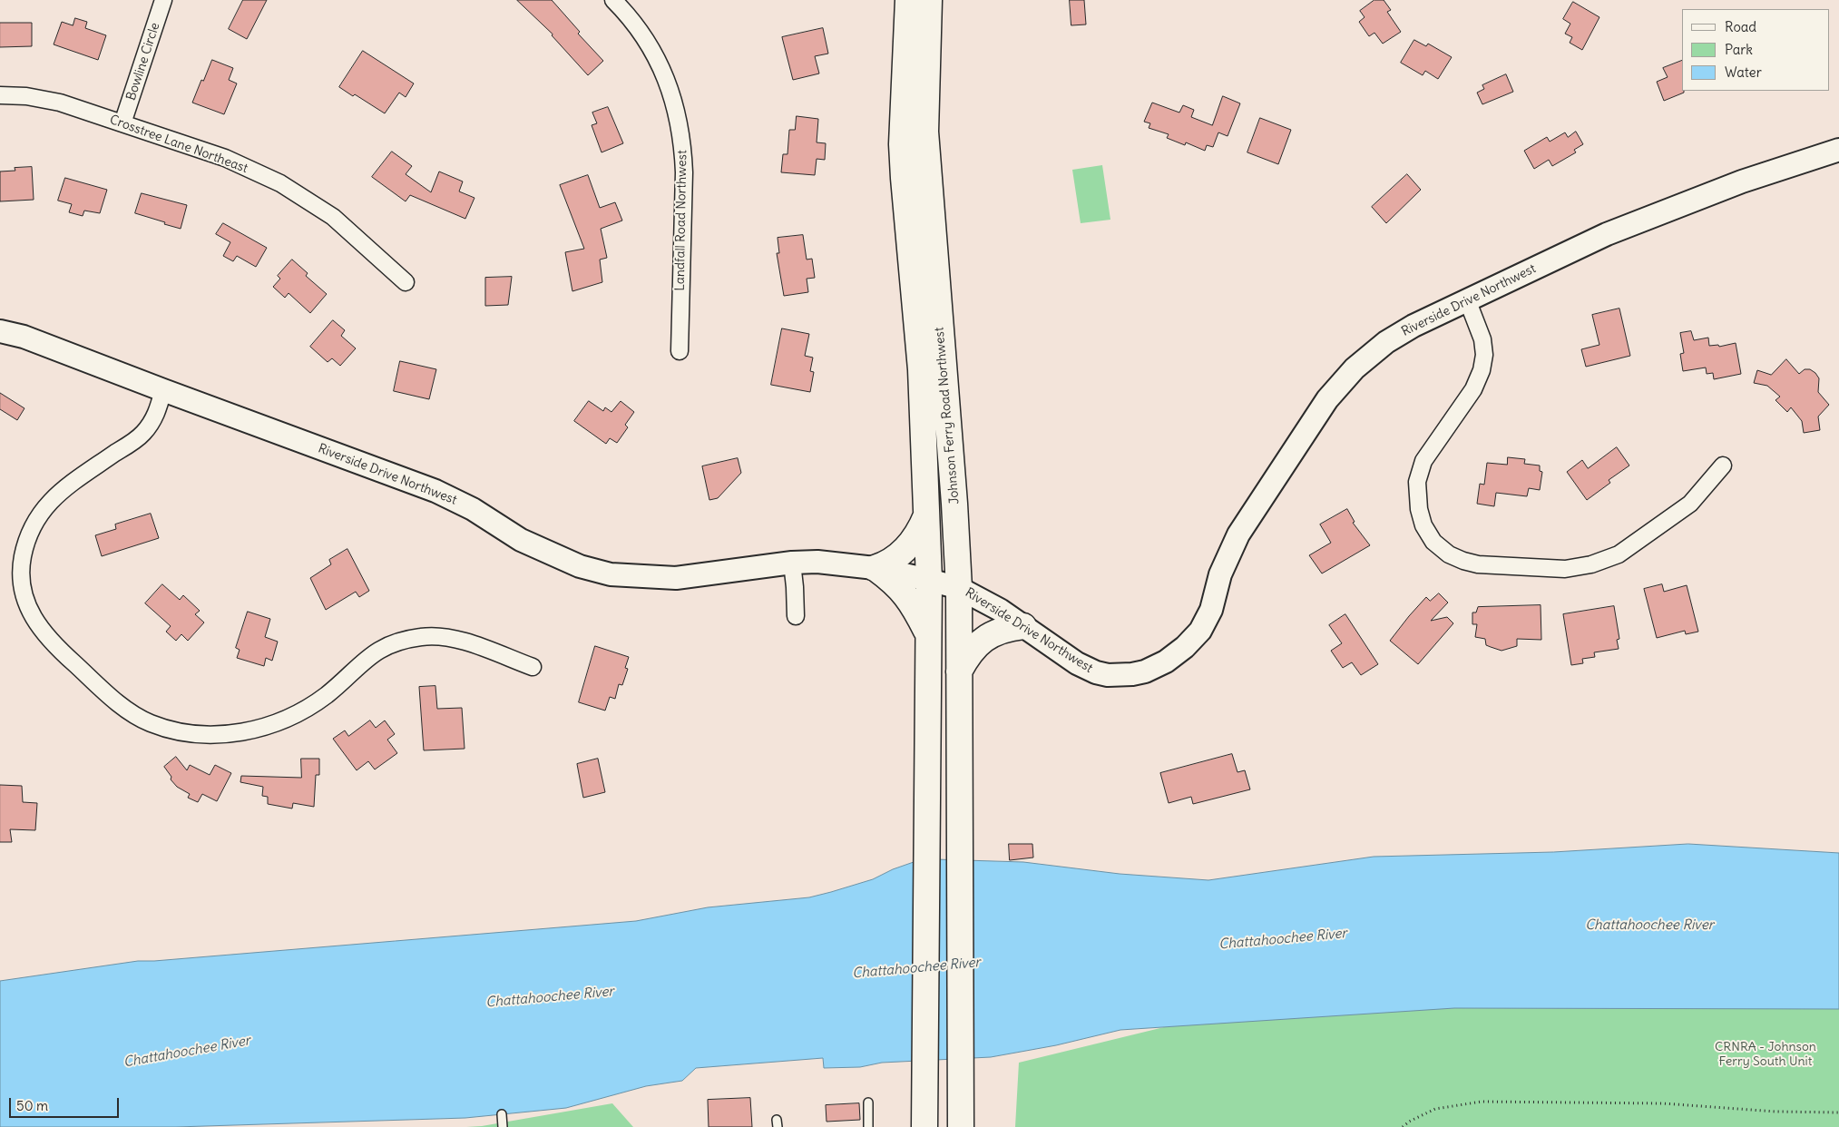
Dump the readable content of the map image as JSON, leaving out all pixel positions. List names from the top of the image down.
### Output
{
  "streets": {
    "main road": ["Johnson Ferry Road Northwest"],
    "street": [
      "Bowline Circle",
      "Crosstree Lane Northeast",
      "Landfall Road Northwest",
      "Riverside Drive Northwest"
    ]
  },
  "crossings": [
    ["Bowline Circle", "Crosstree Lane Northeast"],
    ["Riverside Drive Northwest", "Johnson Ferry Road Northwest"]
  ],
  "water": ["Chattahoochee River"],
  "parks": ["CRNRA - Johnson Ferry South Unit"],
  "legend": ["Road", "Park", "Water"],
  "scale_bar": "50 m"
}
